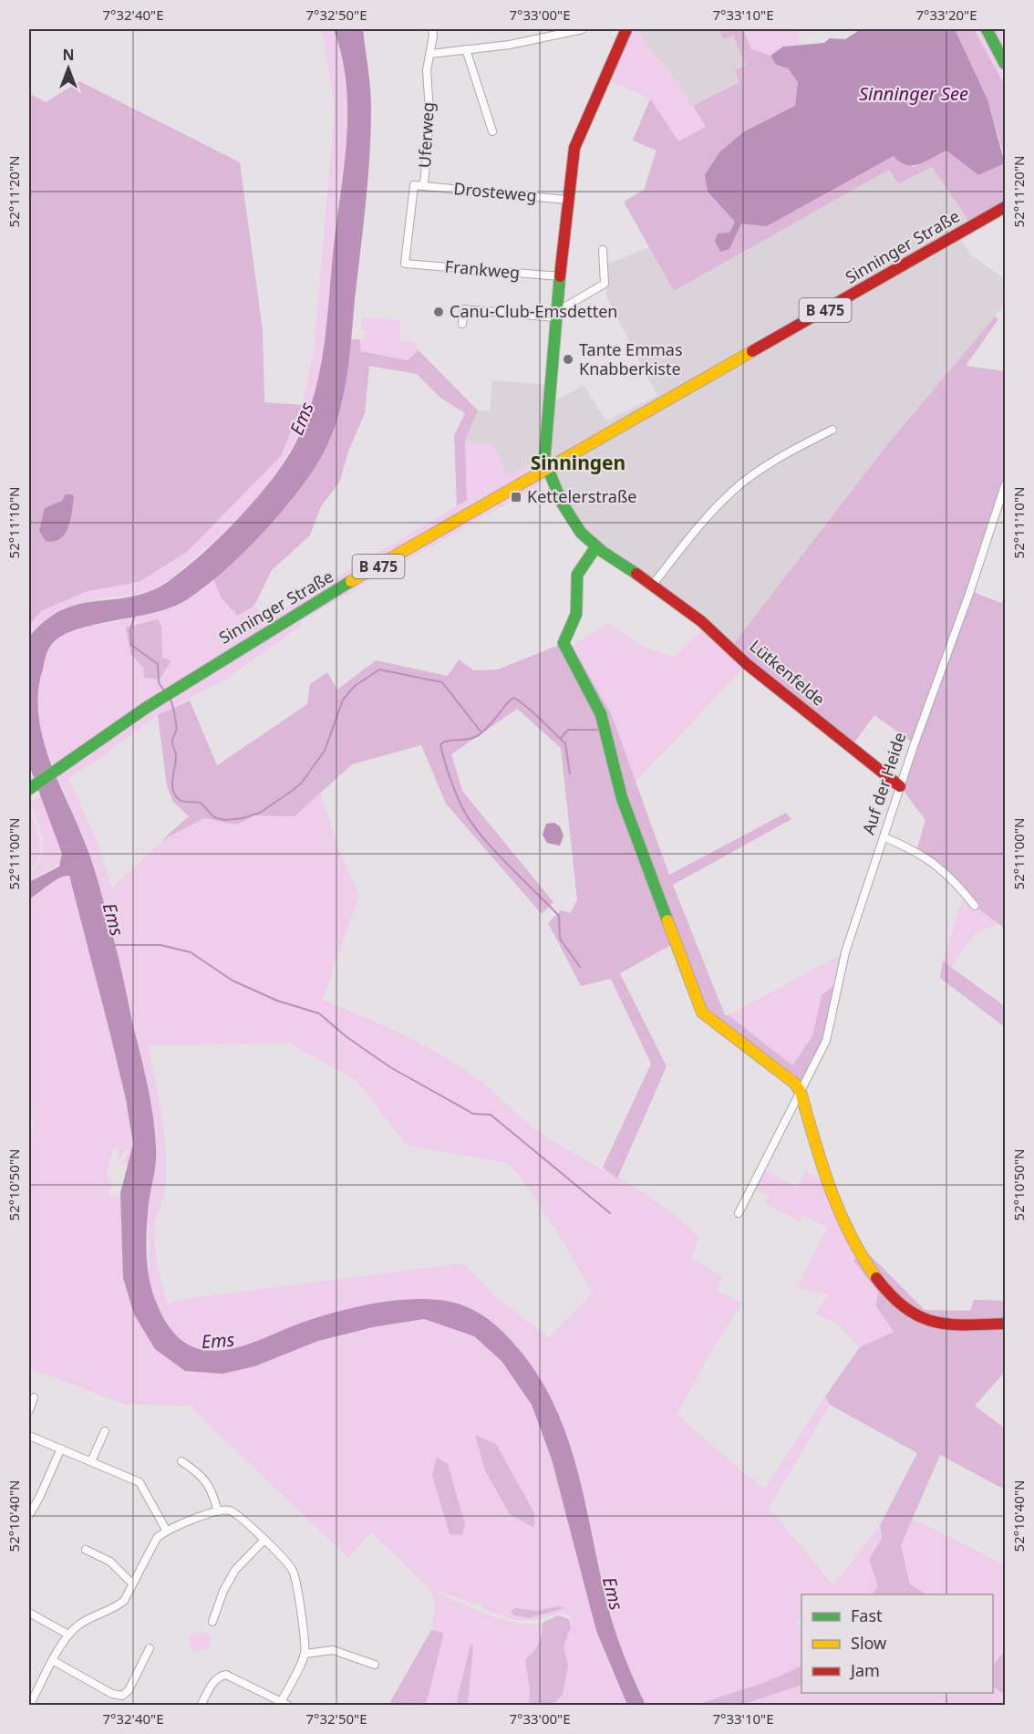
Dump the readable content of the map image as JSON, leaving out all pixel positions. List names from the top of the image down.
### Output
{
  "streets": {
    "street": [
      "Uferweg",
      "Drosteweg",
      "Sinninger Straße",
      "Frankweg",
      "B 475",
      "Lütkenfelde",
      "Auf der Heide"
    ]
  },
  "crossings": [
    ["Uferweg", "Drosteweg"],
    ["Uferweg", "Frankweg"],
    ["Sinninger Straße", "Lütkenfelde"],
    ["Lütkenfelde", "Auf der Heide"]
  ],
  "districts": ["Sinningen"],
  "water": ["Sinninger See", "Ems"],
  "places": {
    "other": ["Canu-Club-Emsdetten", "Tante Emmas Knabberkiste"],
    "transit": ["Kettelerstraße"]
  },
  "legend": ["Fast", "Slow", "Jam"],
  "north": "top",
  "coordinates": [
    "7°32'40\"E",
    "7°32'50\"E",
    "7°33'00\"E",
    "7°33'10\"E",
    "7°33'20\"E",
    "52°11'20\"N",
    "52°11'10\"N",
    "52°11'00\"N",
    "52°10'50\"N",
    "52°10'40\"N"
  ]
}
